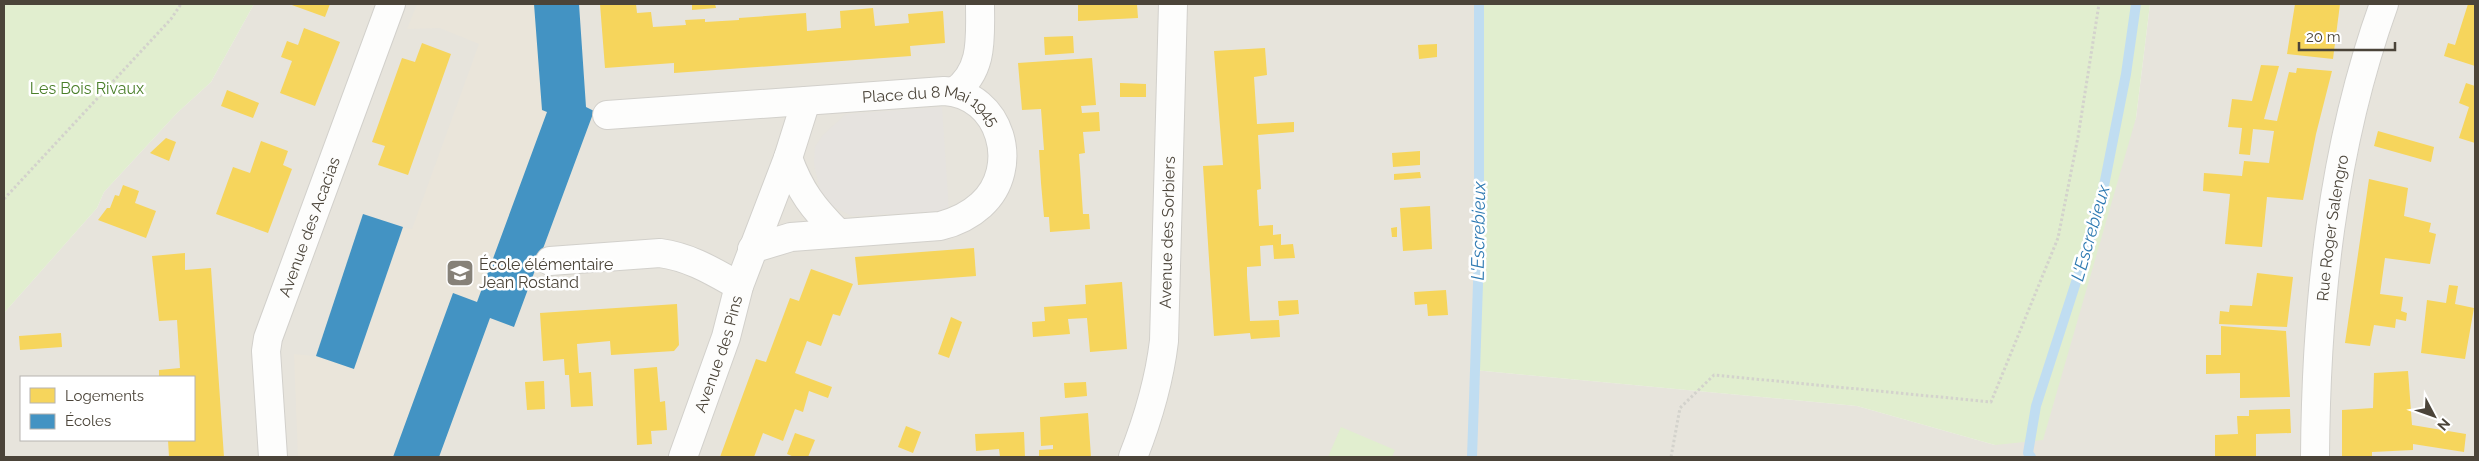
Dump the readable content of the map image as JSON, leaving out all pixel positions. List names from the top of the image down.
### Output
{
  "streets": {
    "street": [
      "Place du 8 Mai 1945",
      "Avenue des Acacias",
      "Rue Roger Salengro",
      "Avenue des Sorbiers",
      "Avenue des Pins"
    ]
  },
  "crossings": [
    ["Place du 8 Mai 1945", "Avenue des Pins"]
  ],
  "water": ["L'Escrebieux"],
  "parks": ["Les Bois Rivaux"],
  "places": {
    "school or university": ["École élémentaire Jean Rostand"]
  },
  "legend": ["Logements", "Écoles"],
  "scale_bar": "20 m",
  "north": "bottom right"
}
